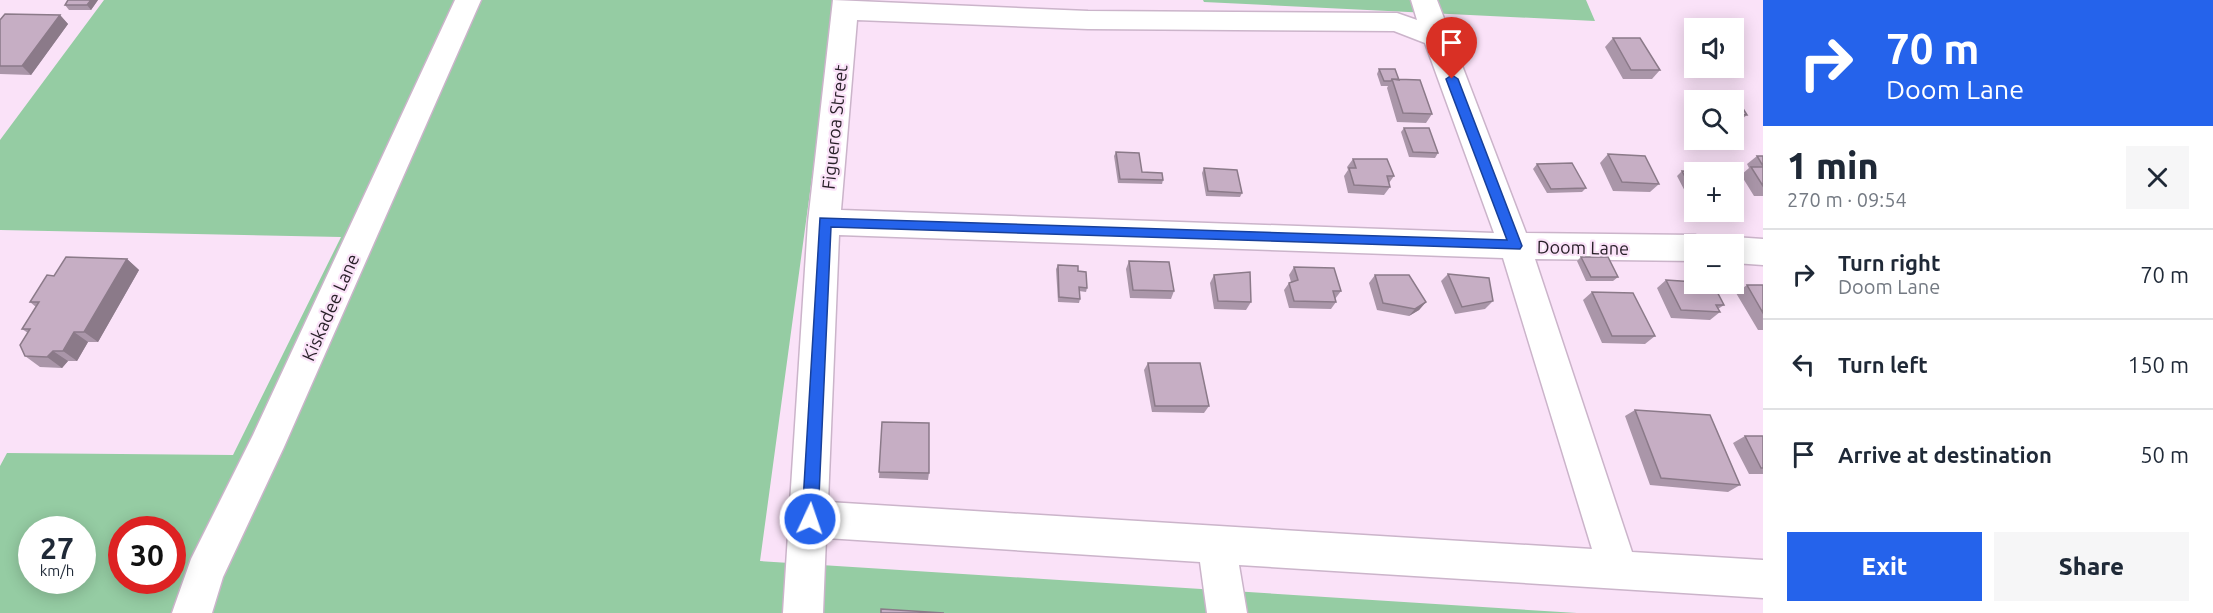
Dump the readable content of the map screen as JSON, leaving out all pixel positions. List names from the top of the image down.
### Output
{
  "streets": {
    "street": ["Figueroa Street", "Doom Lane", "Kiskadee Lane"]
  },
  "crossings": [
    ["Figueroa Street", "Doom Lane"]
  ],
  "page": {
    "turn": ["70 m", "Doom Lane"],
    "map_buttons": ["+", "−"],
    "heading": ["1 min", "270 m · 09:54"],
    "list": [
      {
        "name": "Turn right",
        "note": "Doom Lane",
        "value": "70 m"
      },
      {
        "name": "Turn left",
        "value": "150 m"
      },
      {
        "name": "Arrive at destination",
        "value": "50 m"
      }
    ],
    "speed": "27 km/h",
    "limit": "30",
    "buttons": ["Exit", "Share"]
  }
}
